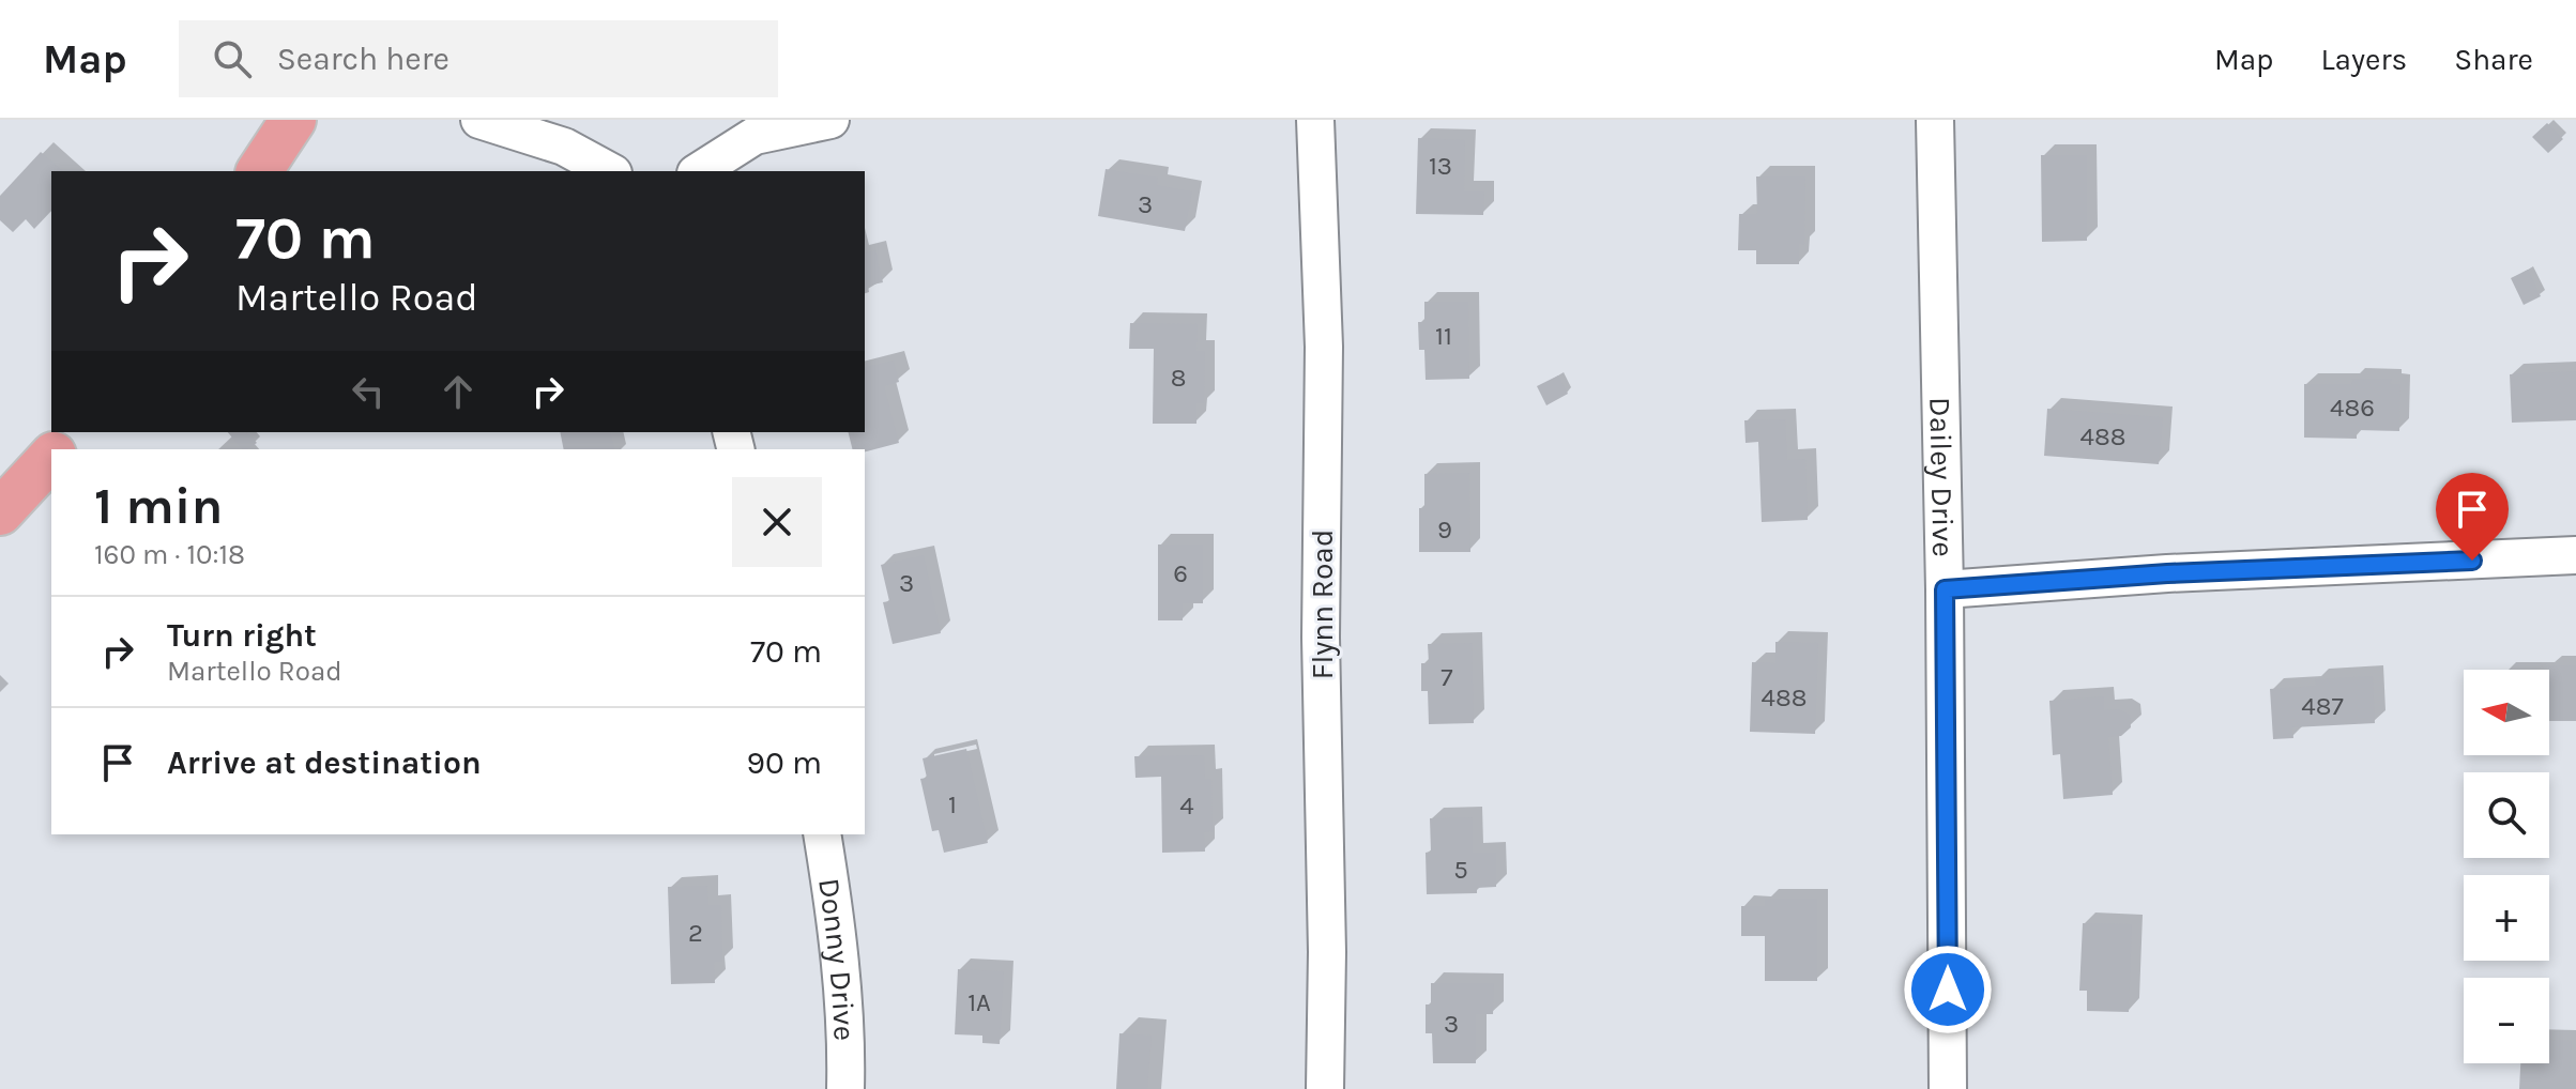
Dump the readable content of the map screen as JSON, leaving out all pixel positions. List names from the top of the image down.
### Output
{
  "streets": {
    "street": ["Dailey Drive", "Flynn Road", "Donny Drive"]
  },
  "house_numbers": [
    "13",
    "3",
    "11",
    "8",
    "486",
    "488",
    "9",
    "6",
    "3",
    "7",
    "488",
    "487",
    "1",
    "4",
    "5",
    "2",
    "1A",
    "3"
  ],
  "north": "left",
  "page": {
    "header": "Map",
    "search": "Search here",
    "nav": ["Map", "Layers", "Share"],
    "turn": ["70 m", "Martello Road"],
    "heading": ["1 min", "160 m · 10:18"],
    "list": [
      {
        "name": "Turn right",
        "note": "Martello Road",
        "value": "70 m"
      },
      {
        "name": "Arrive at destination",
        "value": "90 m"
      }
    ],
    "map_buttons": ["+", "−"]
  }
}
